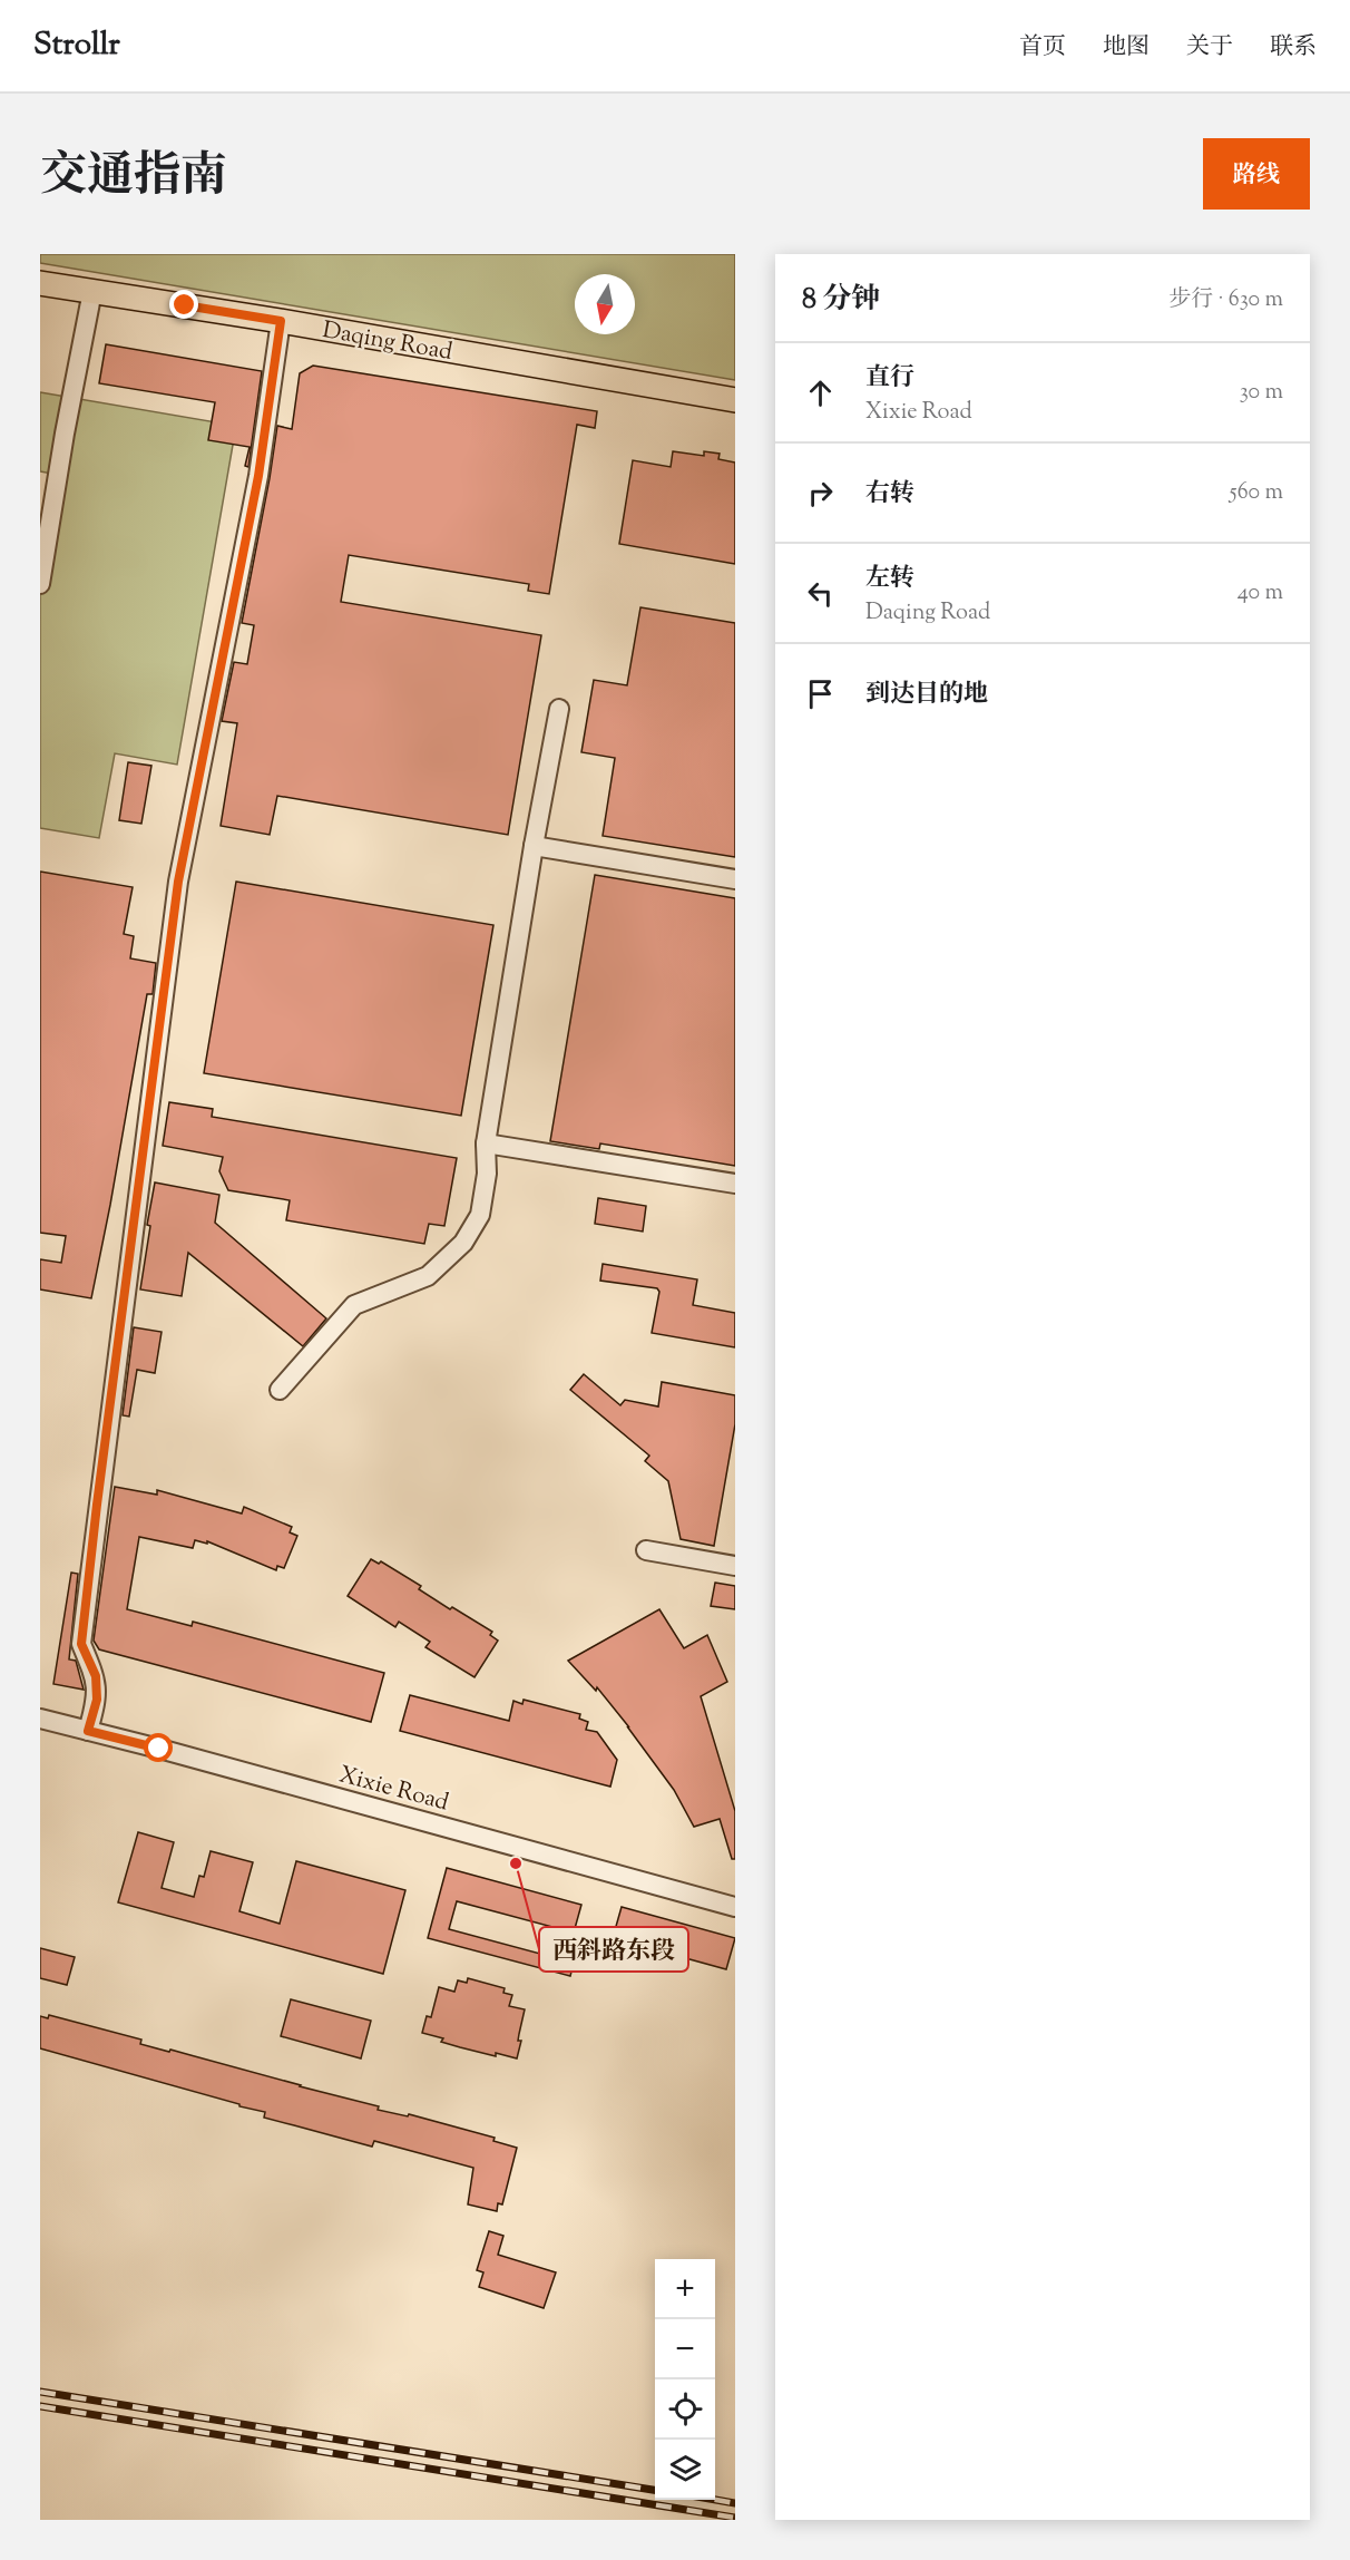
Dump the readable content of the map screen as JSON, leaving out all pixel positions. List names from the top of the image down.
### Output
{
  "streets": {
    "main road": ["Daqing Road"],
    "street": ["Xixie Road"]
  },
  "places": ["西斜路东段"],
  "north": "bottom",
  "page": {
    "header": "Strollr",
    "nav": [
      "首页",
      "地图",
      "关于",
      "联系"
    ],
    "title": "交通指南",
    "buttons": "路线",
    "heading": ["8 分钟", "步行 · 630 m"],
    "list": [
      ["直行", "Xixie Road", "30 m"],
      ["右转", "560 m"],
      ["左转", "Daqing Road", "40 m"],
      "到达目的地"
    ],
    "map_buttons": ["+", "−"]
  }
}
